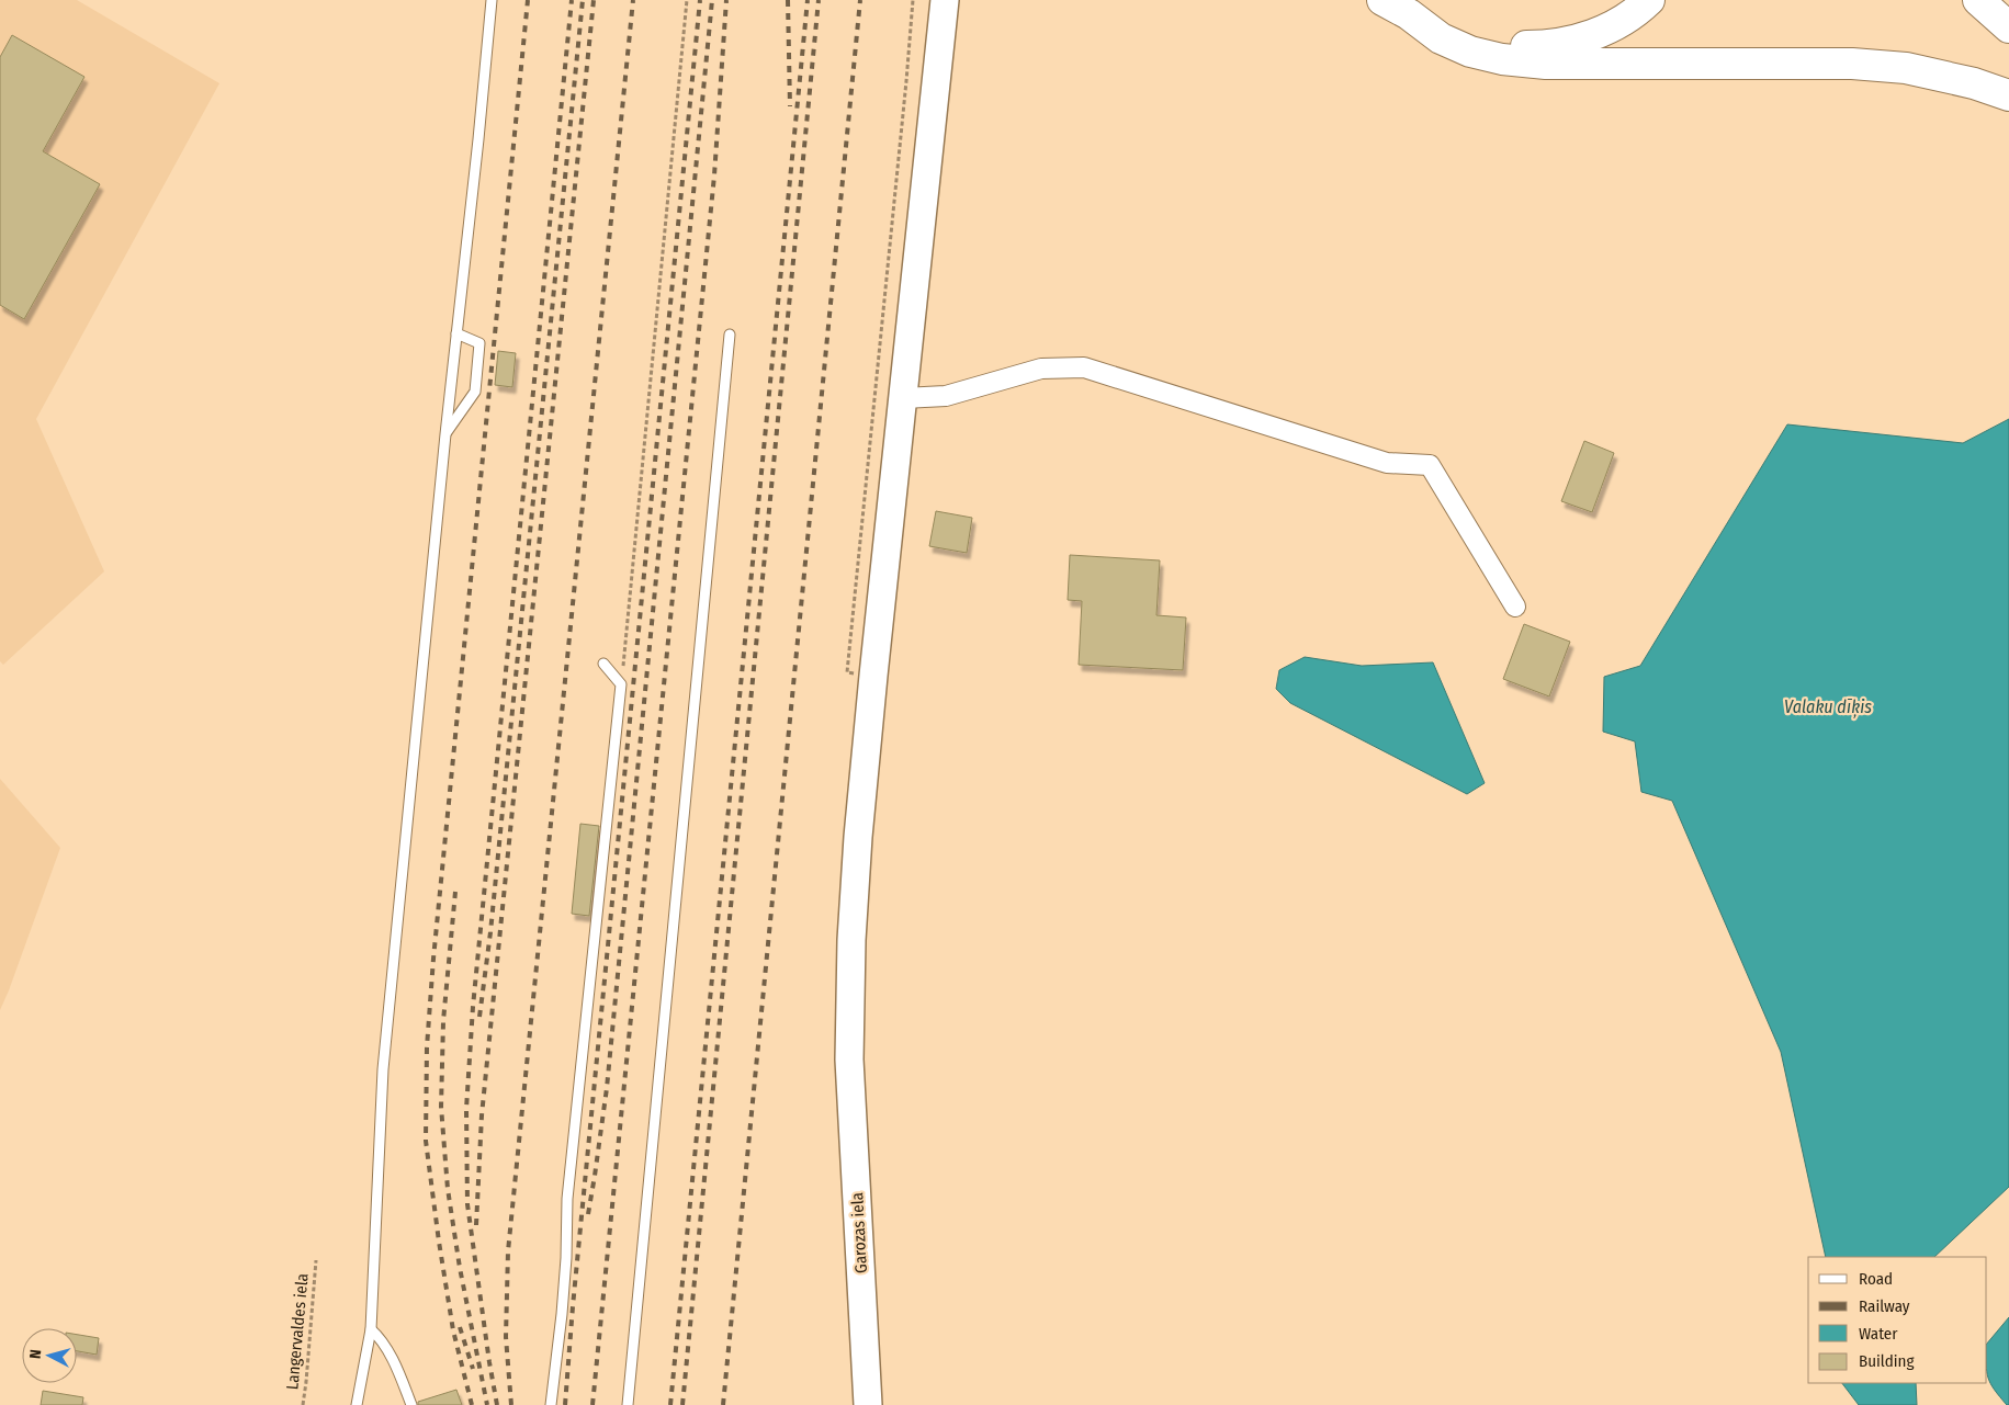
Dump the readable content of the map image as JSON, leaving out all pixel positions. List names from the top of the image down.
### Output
{
  "streets": {
    "main road": ["Garozas iela"],
    "path": ["Langervaldes iela"]
  },
  "water": ["Valaku dīķis"],
  "legend": [
    "Road",
    "Railway",
    "Water",
    "Building"
  ],
  "north": "left"
}
